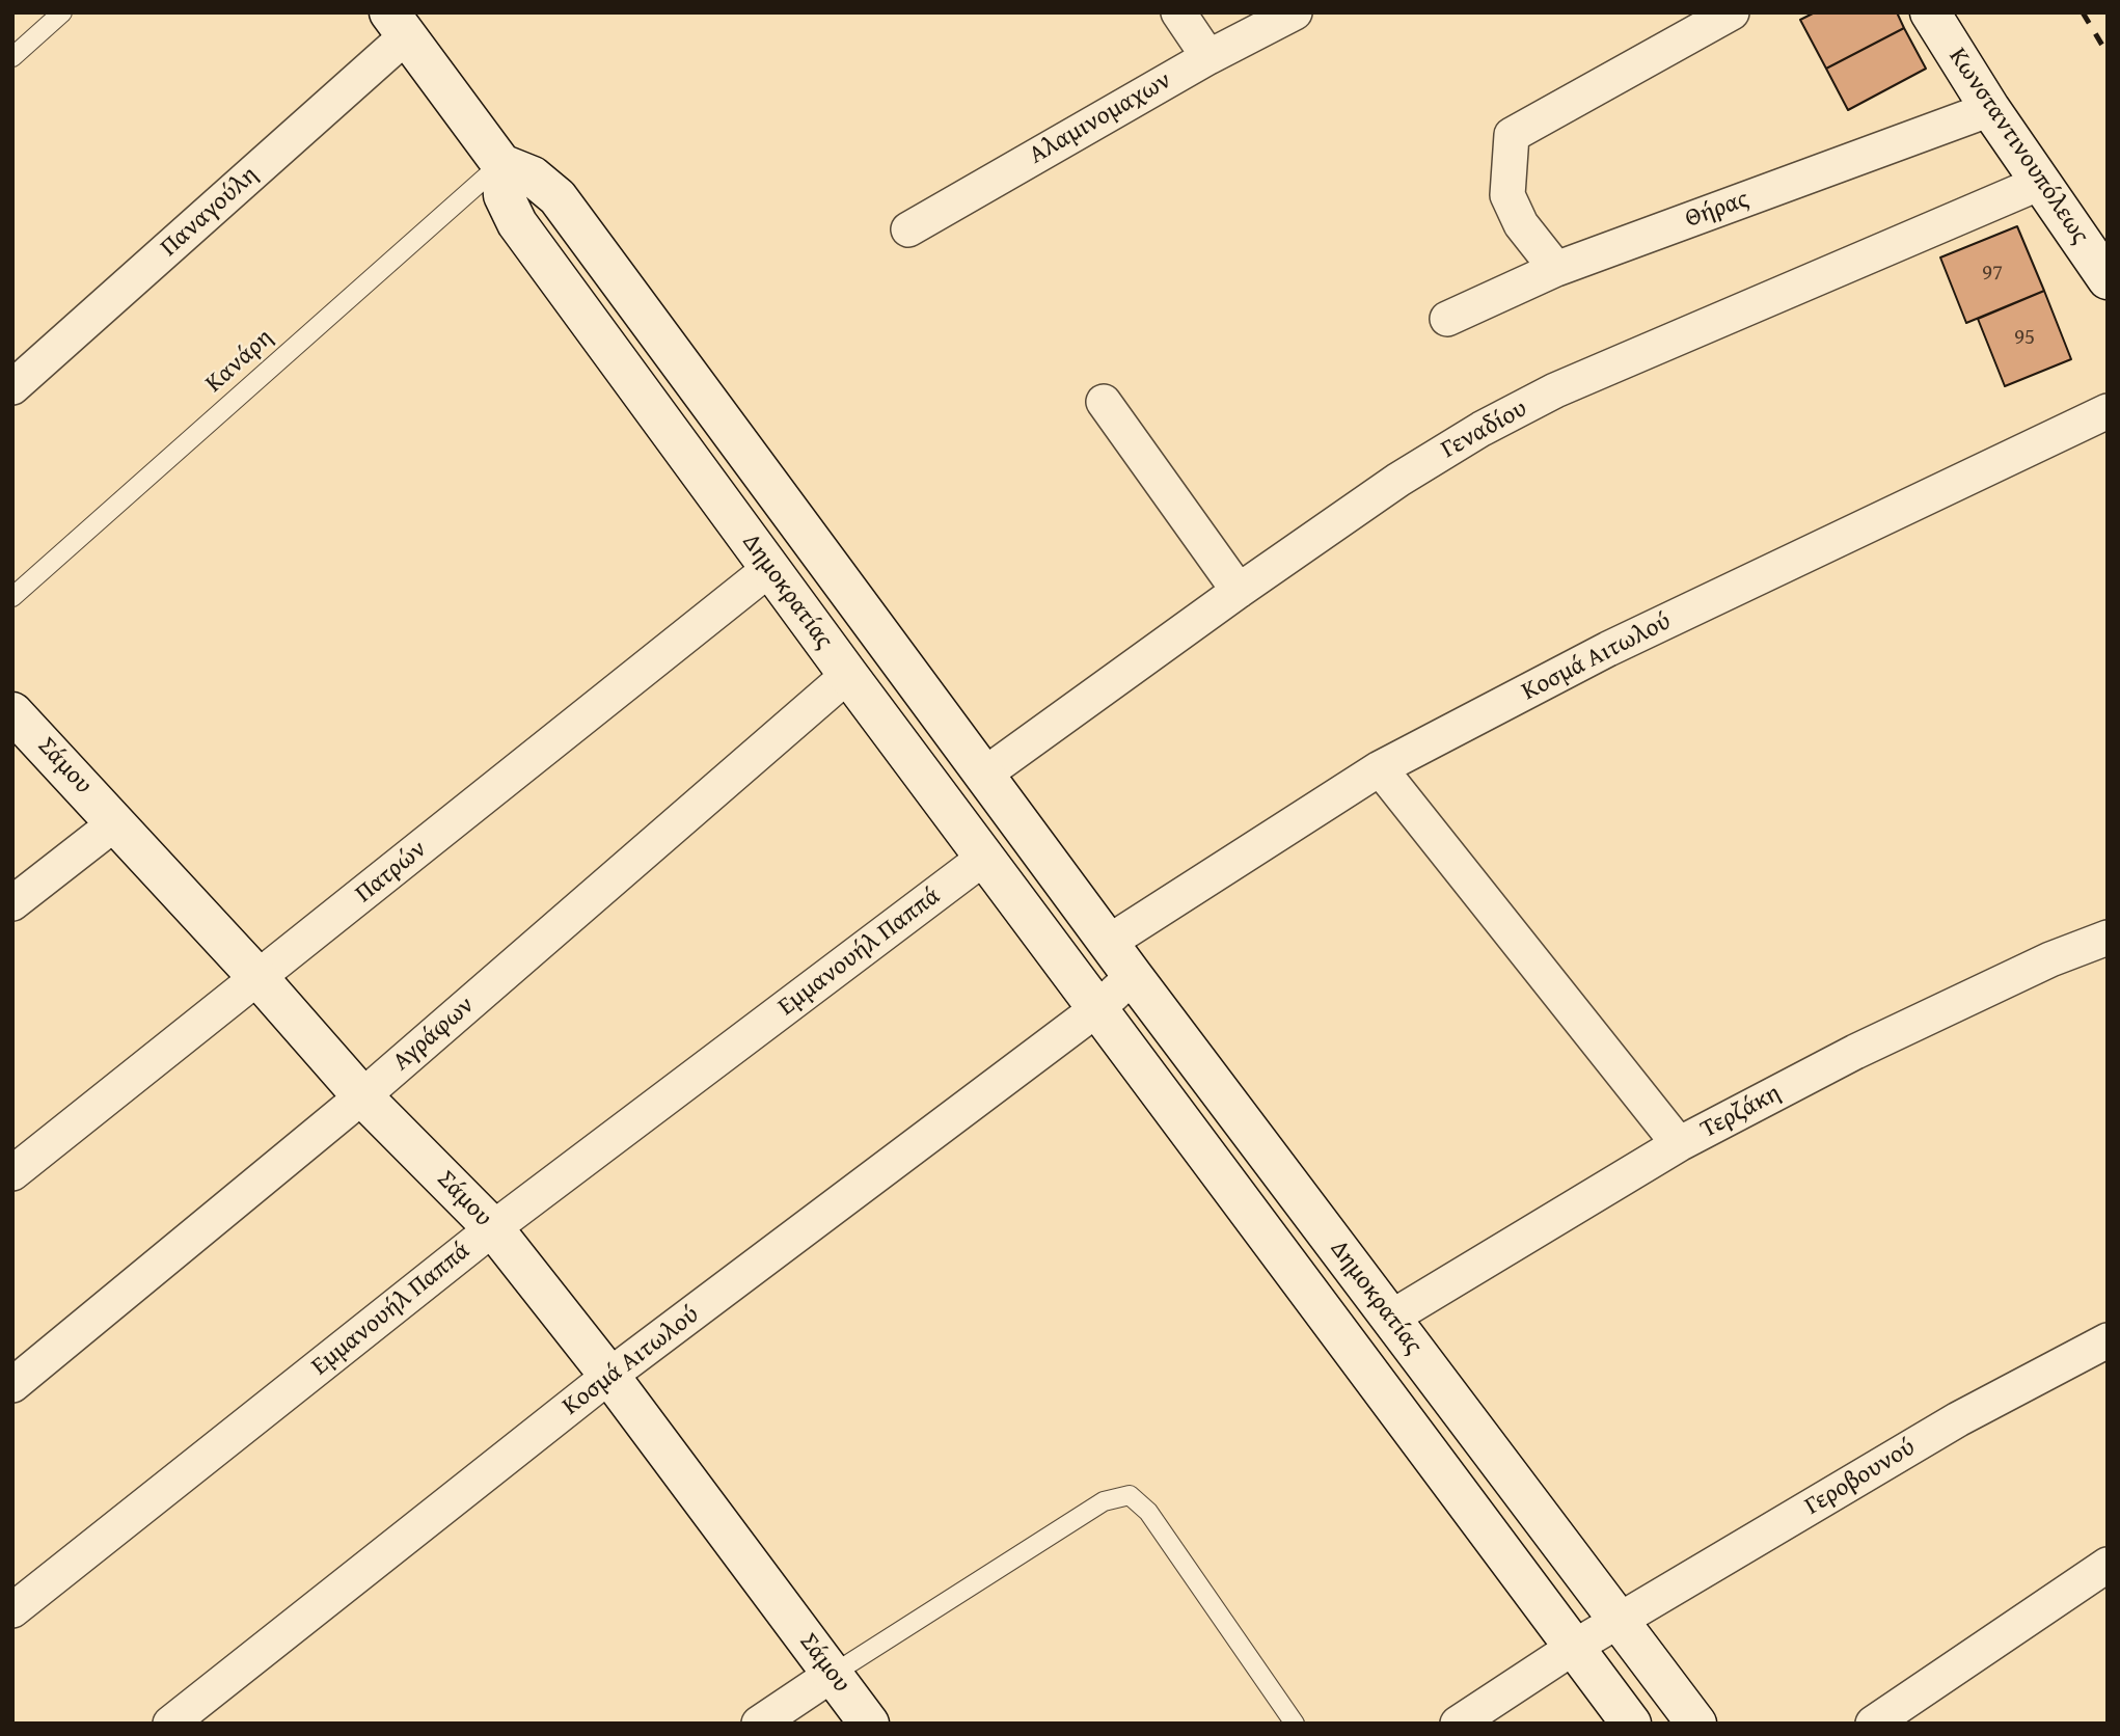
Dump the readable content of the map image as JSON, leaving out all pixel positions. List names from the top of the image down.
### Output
{
  "streets": {
    "main road": ["Κωνσταντινουπόλεως", "Δημοκρατίας", "Σάμου"],
    "street": [
      "Αλαμινομαχων",
      "Θήρας",
      "Παναγούλη",
      "Γεναδίου",
      "Κοσμά Αιτωλού",
      "Πατρών",
      "Εμμανουήλ Παππά",
      "Αγράφων",
      "Τερζάκη",
      "Γεροβουνού"
    ],
    "lane": ["Κανάρη"]
  },
  "crossings": [
    ["Κωνσταντινουπόλεως", "Θήρας"],
    ["Κωνσταντινουπόλεως", "Γεναδίου"],
    ["Παναγούλη", "Δημοκρατίας"],
    ["Κανάρη", "Δημοκρατίας"],
    ["Γεναδίου", "Δημοκρατίας"],
    ["Δημοκρατίας", "Κοσμά Αιτωλού"],
    ["Δημοκρατίας", "Πατρών"],
    ["Δημοκρατίας", "Εμμανουήλ Παππά"],
    ["Δημοκρατίας", "Αγράφων"],
    ["Δημοκρατίας", "Τερζάκη"],
    ["Δημοκρατίας", "Γεροβουνού"],
    ["Κοσμά Αιτωλού", "Σάμου"],
    ["Σάμου", "Πατρών"],
    ["Σάμου", "Εμμανουήλ Παππά"],
    ["Σάμου", "Αγράφων"]
  ],
  "house_numbers": ["97", "95"]
}
